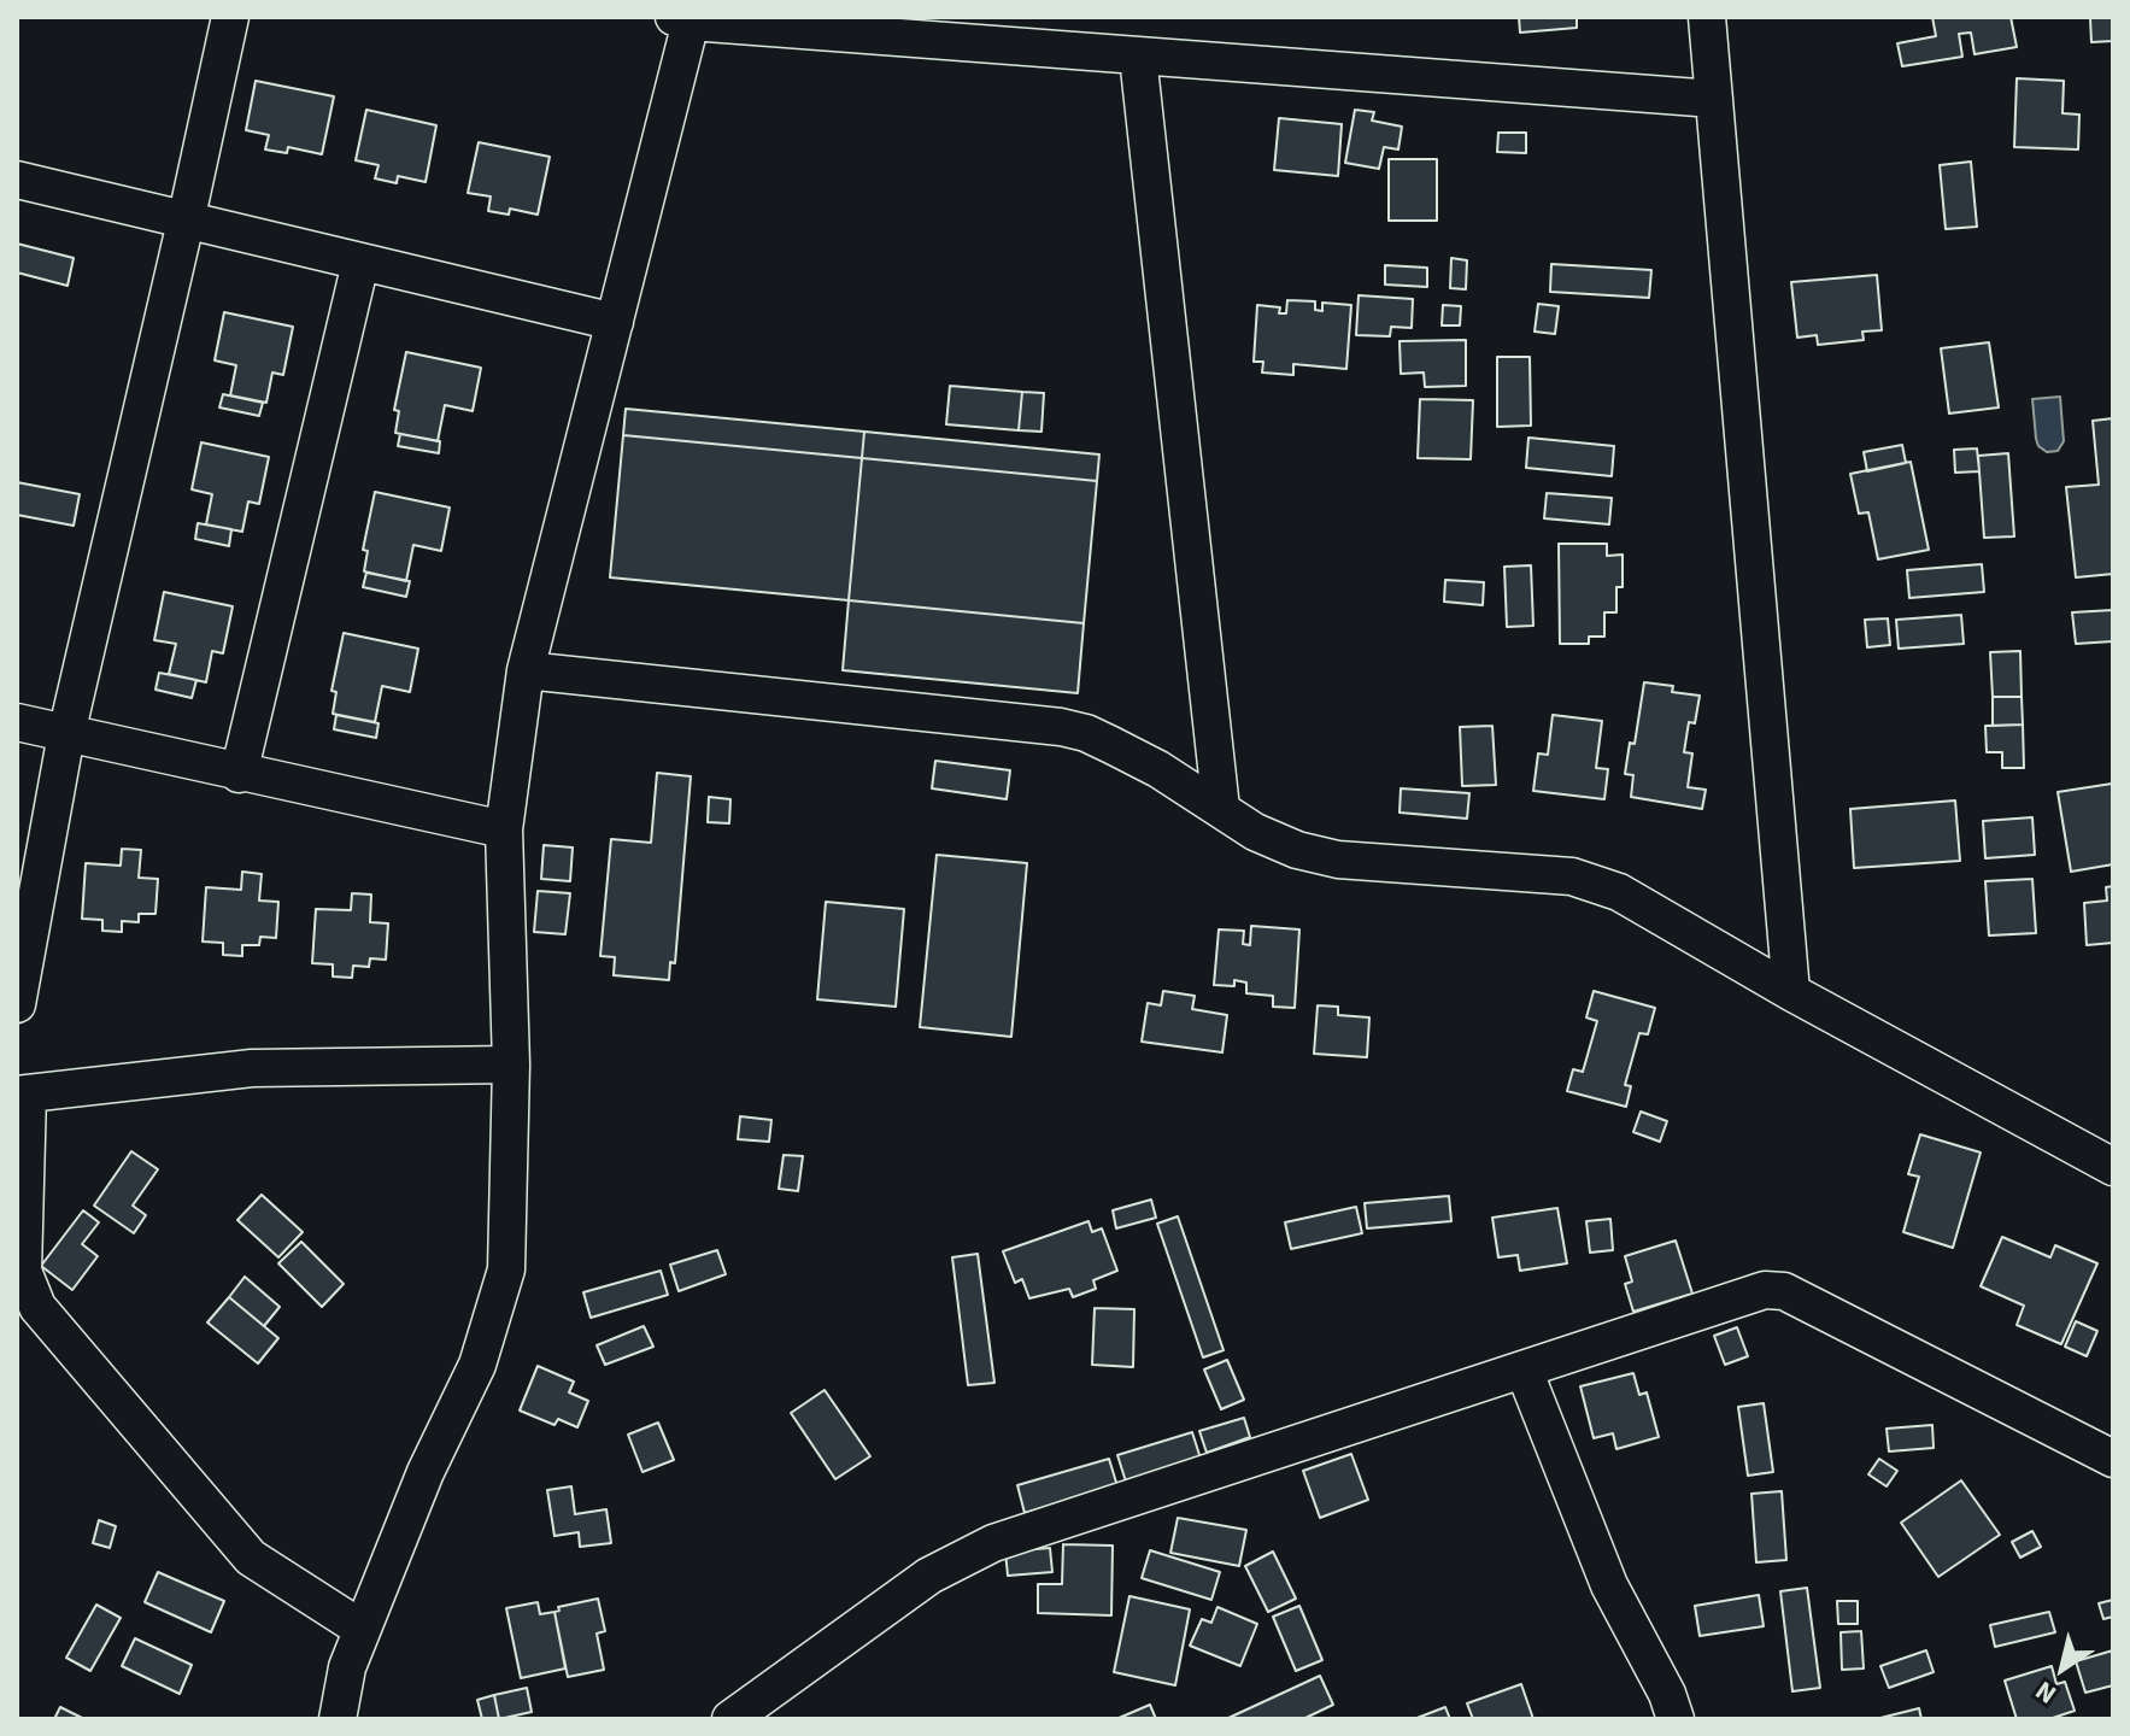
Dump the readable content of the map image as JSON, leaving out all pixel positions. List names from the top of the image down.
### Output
{
  "north": "bottom left"
}
